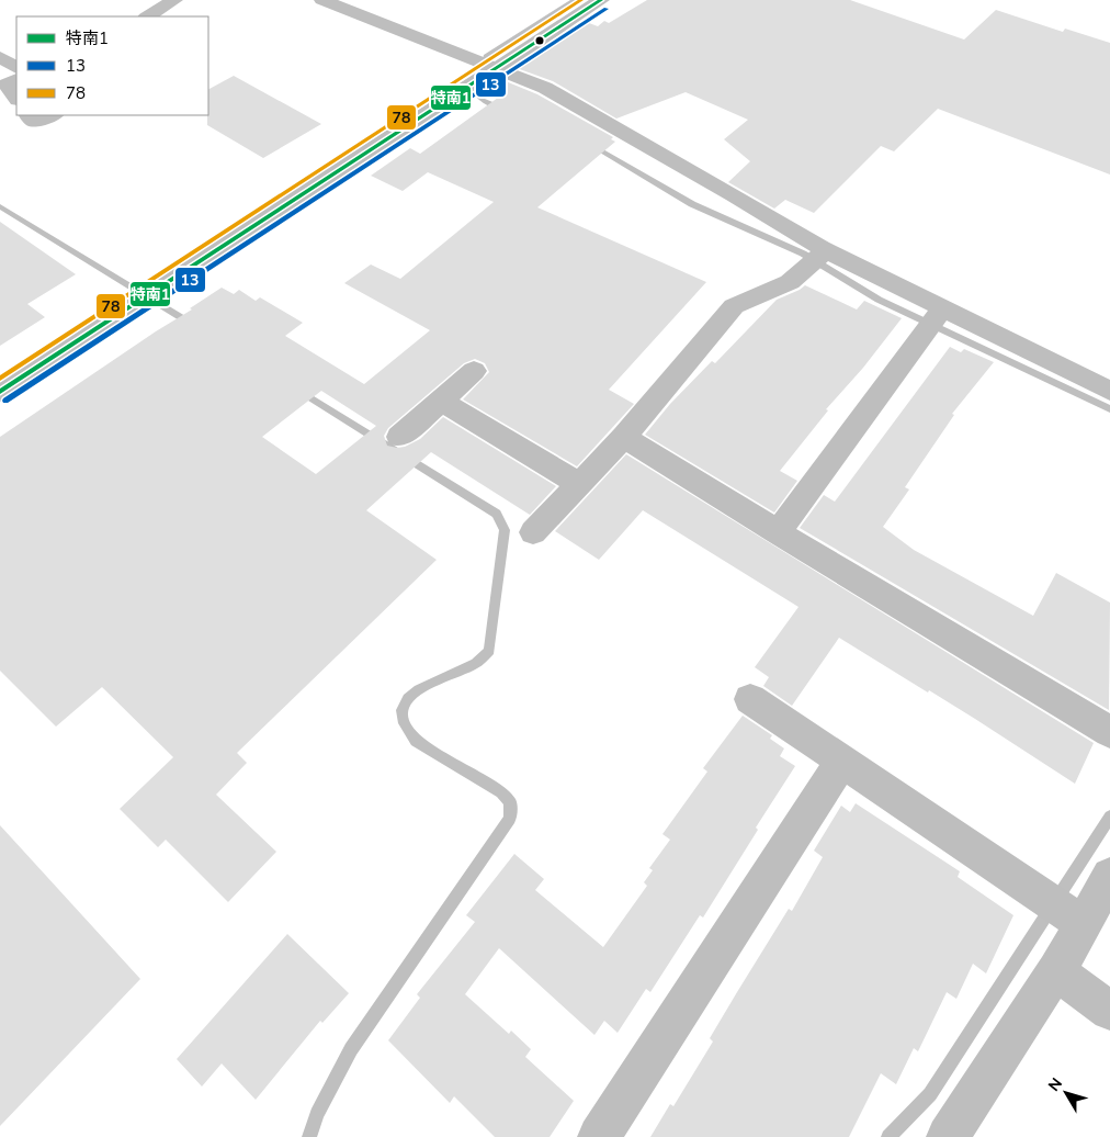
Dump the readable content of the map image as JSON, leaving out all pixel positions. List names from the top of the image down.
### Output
{
  "lines": ["transit line 特南1", "transit line 78", "transit line 13"],
  "legend": ["特南1", "13", "78"],
  "north": "top left"
}
